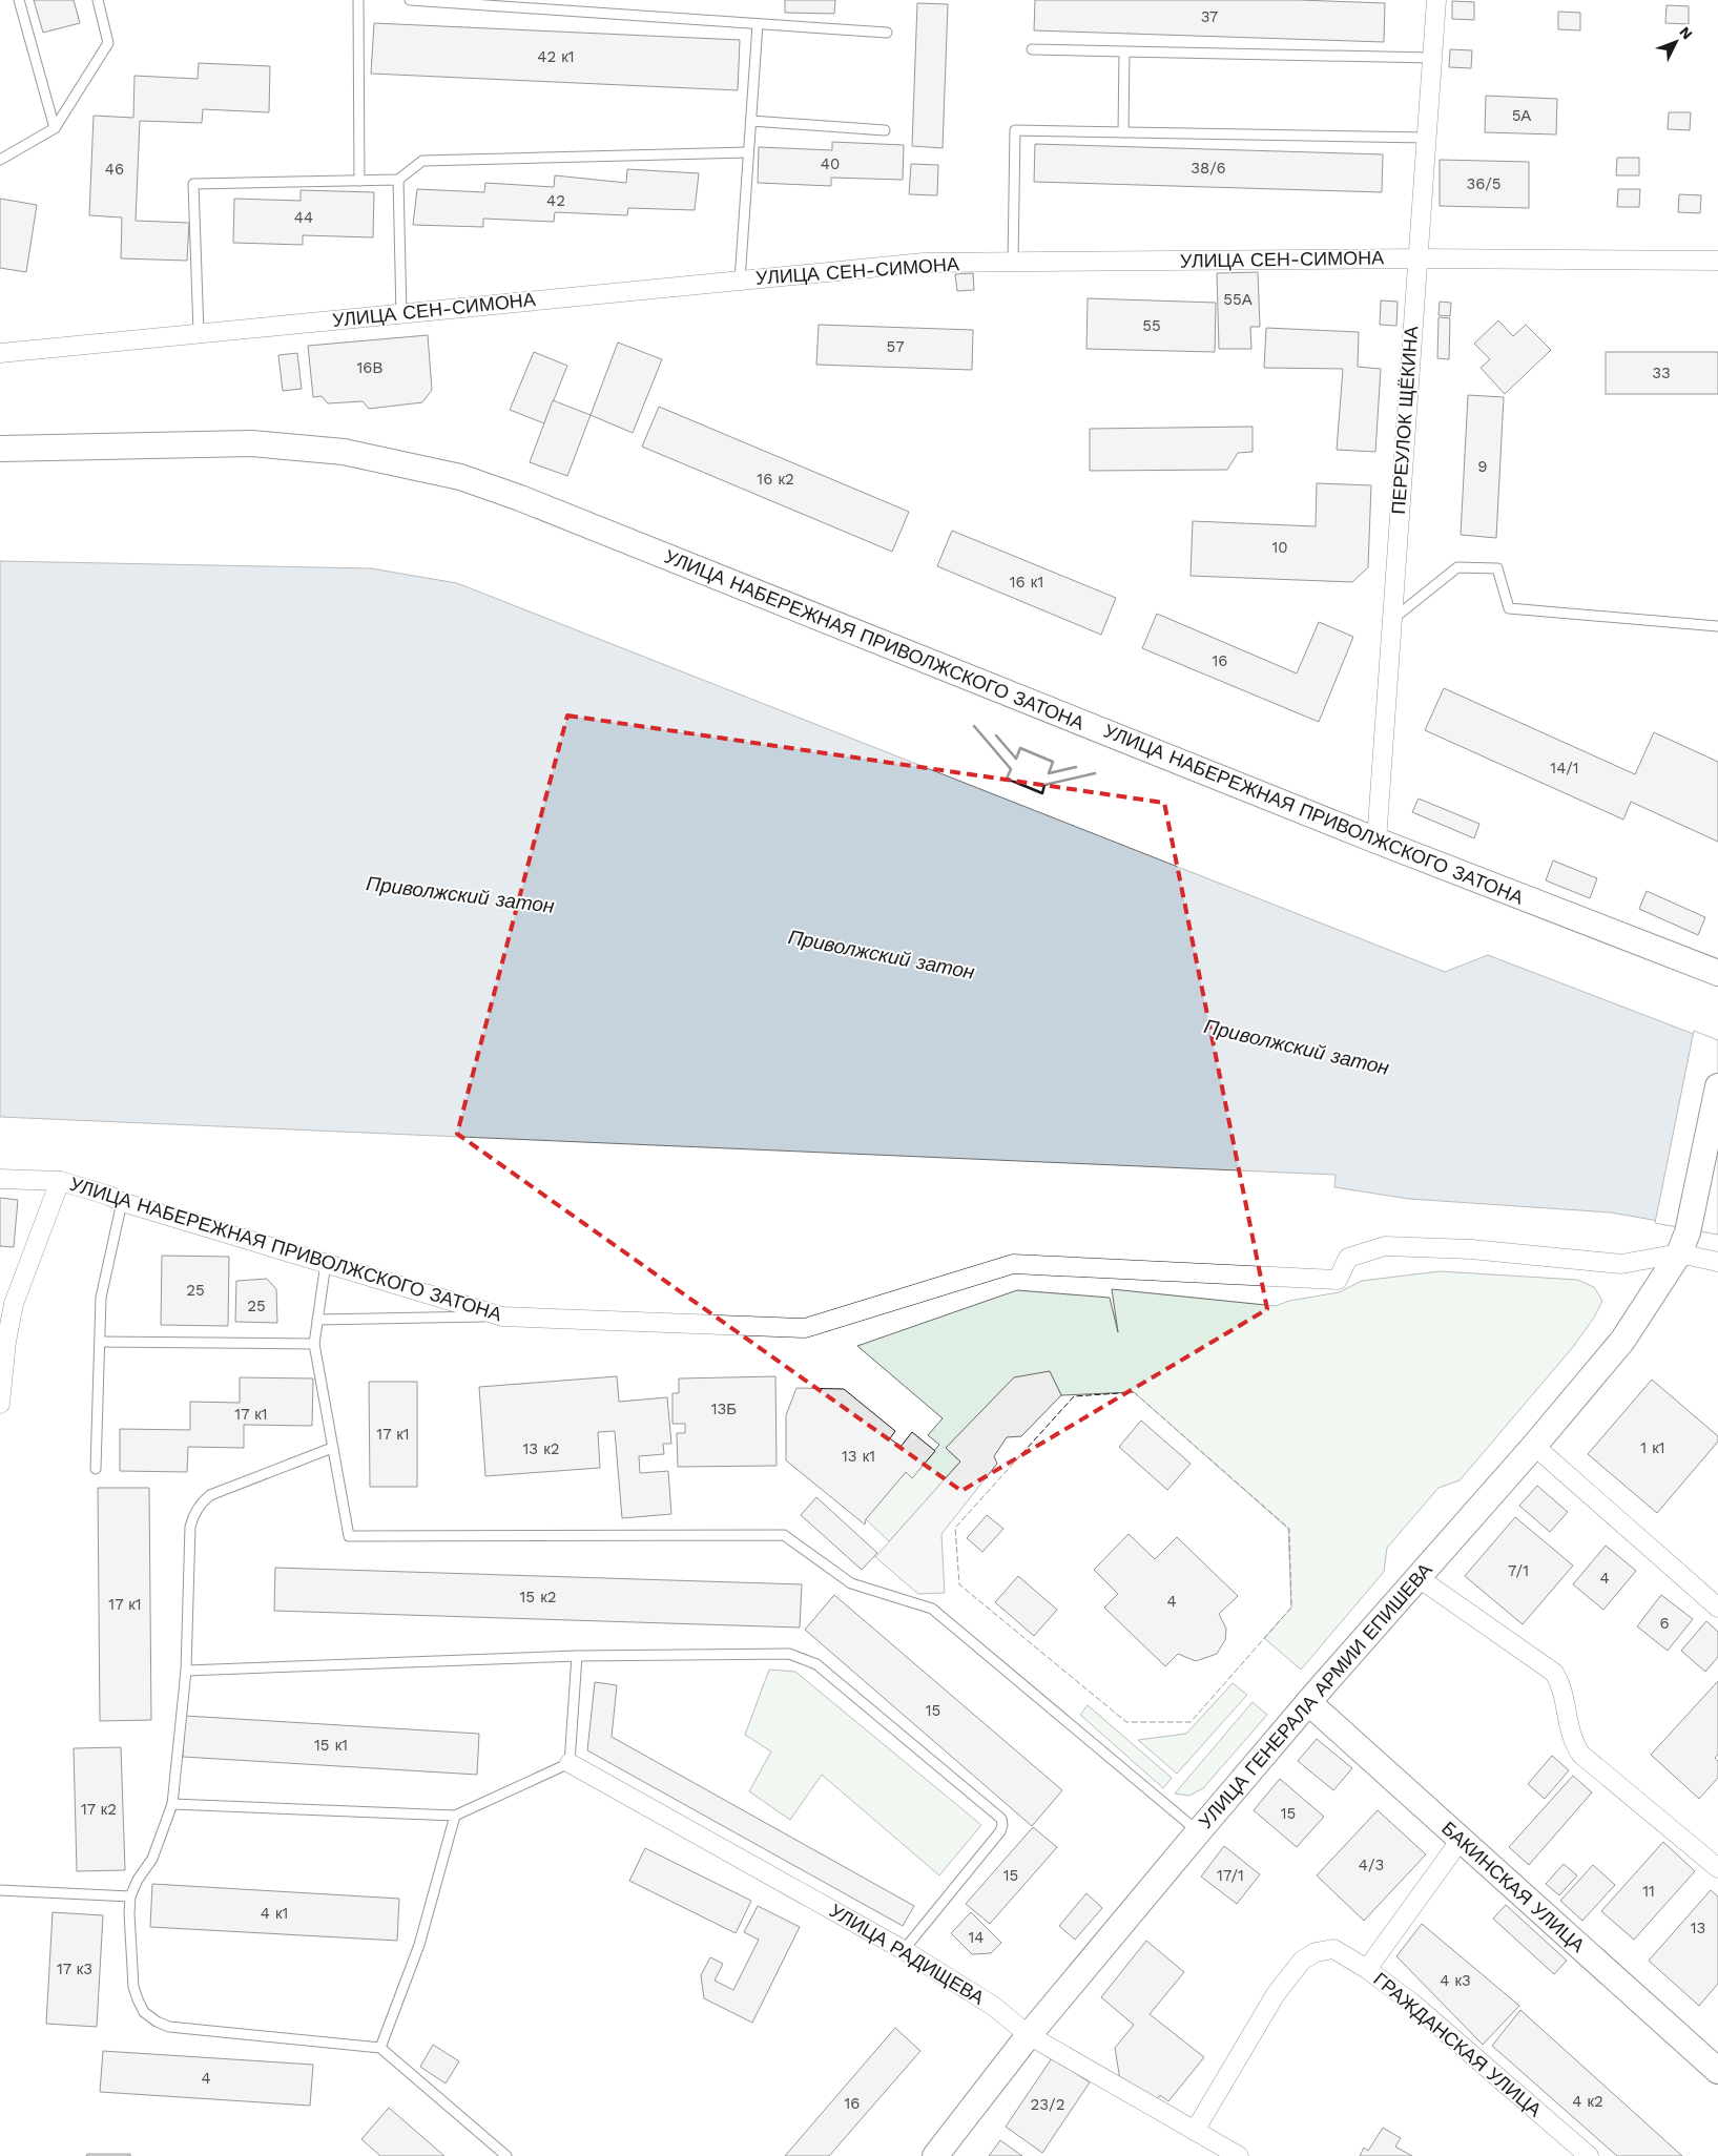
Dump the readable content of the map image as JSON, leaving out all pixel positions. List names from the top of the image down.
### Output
{
  "streets": {
    "main road": ["УЛИЦА НАБЕРЕЖНАЯ ПРИВОЛЖСКОГО ЗАТОНА", "УЛИЦА ГЕНЕРАЛА АРМИИ ЕПИШЕВА", "БАКИНСКАЯ УЛИЦА"],
    "street": [
      "УЛИЦА СЕН-СИМОНА",
      "ПЕРЕУЛОК ЩЁКИНА",
      "УЛИЦА РАДИЩЕВА",
      "ГРАЖДАНСКАЯ УЛИЦА"
    ]
  },
  "crossings": [
    ["УЛИЦА СЕН-СИМОНА", "ПЕРЕУЛОК ЩЁКИНА"],
    ["ПЕРЕУЛОК ЩЁКИНА", "УЛИЦА НАБЕРЕЖНАЯ ПРИВОЛЖСКОГО ЗАТОНА"],
    ["УЛИЦА НАБЕРЕЖНАЯ ПРИВОЛЖСКОГО ЗАТОНА", "УЛИЦА ГЕНЕРАЛА АРМИИ ЕПИШЕВА"],
    ["УЛИЦА ГЕНЕРАЛА АРМИИ ЕПИШЕВА", "БАКИНСКАЯ УЛИЦА"],
    ["УЛИЦА ГЕНЕРАЛА АРМИИ ЕПИШЕВА", "УЛИЦА РАДИЩЕВА"],
    ["УЛИЦА РАДИЩЕВА", "ГРАЖДАНСКАЯ УЛИЦА"]
  ],
  "water": ["Приволжский затон"],
  "house_numbers": [
    "37",
    "42 к1",
    "5А",
    "40",
    "38/6",
    "46",
    "36/5",
    "42",
    "44",
    "55А",
    "55",
    "57",
    "16В",
    "33",
    "9",
    "16 к2",
    "10",
    "16 к1",
    "16",
    "14/1",
    "25",
    "25",
    "13Б",
    "17 к1",
    "17 к1",
    "1 к1",
    "13 к2",
    "13 к1",
    "7/1",
    "4",
    "15 к2",
    "4",
    "17 к1",
    "6",
    "15",
    "15 к1",
    "17 к2",
    "15",
    "4/3",
    "15",
    "17/1",
    "11",
    "4 к1",
    "13",
    "14",
    "17 к3",
    "4 к3",
    "4",
    "4 к2",
    "16",
    "23/2"
  ],
  "north": "top right"
}
